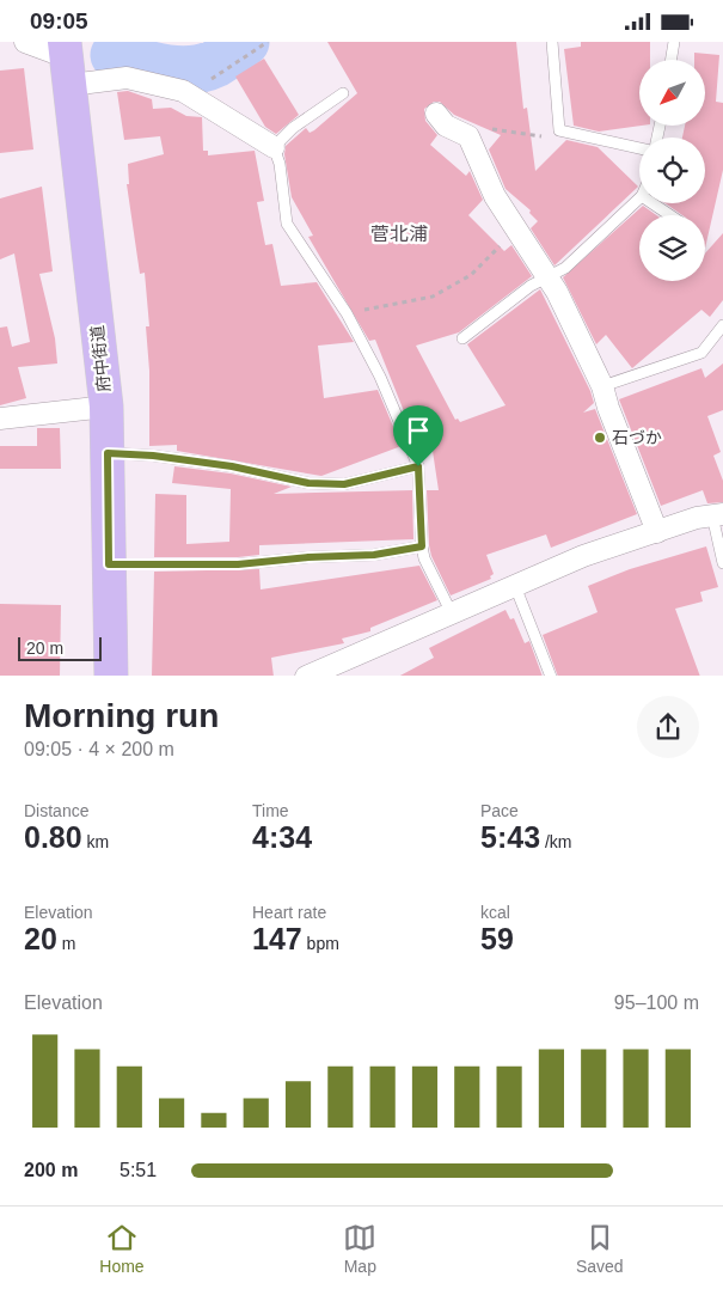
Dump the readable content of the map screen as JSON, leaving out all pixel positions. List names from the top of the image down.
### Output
{
  "streets": {
    "main road": ["府中街道"]
  },
  "districts": ["菅北浦"],
  "places": ["石づか"],
  "scale_bar": "20 m",
  "north": "bottom left",
  "page": {
    "status": "09:05",
    "scale": "20 m",
    "heading": ["Morning run", "09:05 · 4 × 200 m"],
    "stats": [
      ["Distance", "0.80 km"],
      ["Time", "4:34"],
      ["Pace", "5:43 /km"],
      ["Elevation", "20 m"],
      ["Heart rate", "147 bpm"],
      ["kcal", "59"]
    ],
    "chart": ["Elevation", "95–100 m"],
    "list": [
      {
        "name": "200 m",
        "note": "5:51"
      }
    ],
    "tabs": ["Home", "Map", "Saved"]
  }
}
